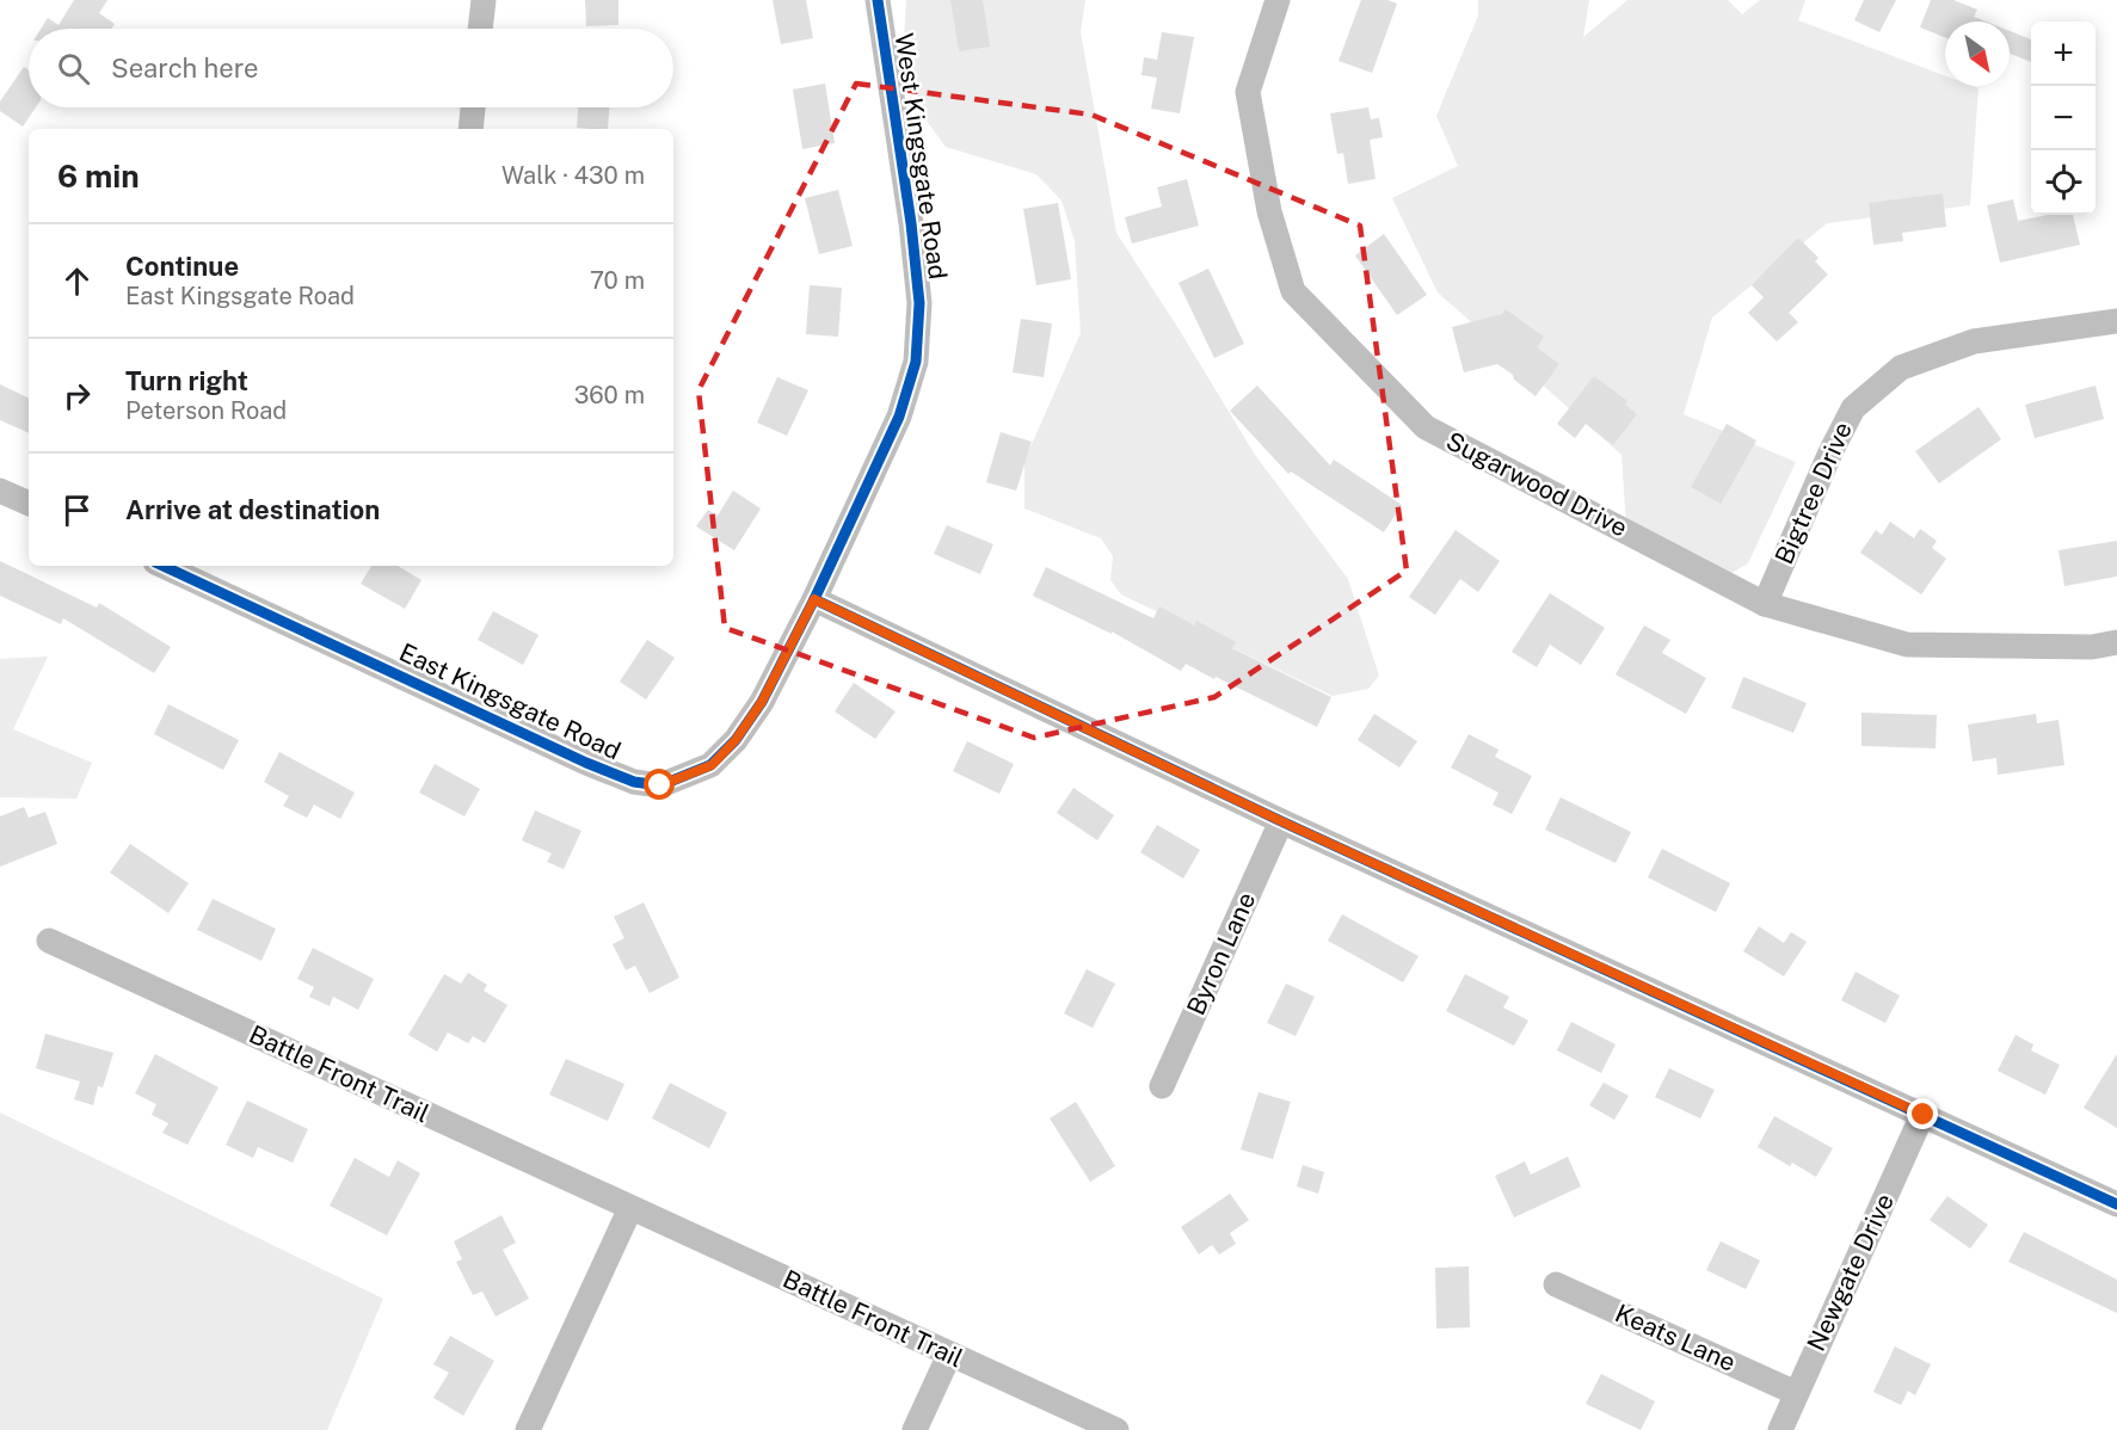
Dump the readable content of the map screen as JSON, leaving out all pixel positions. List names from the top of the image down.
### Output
{
  "streets": {
    "street": [
      "West Kingsgate Road",
      "Sugarwood Drive",
      "Bigtree Drive",
      "East Kingsgate Road",
      "Byron Lane",
      "Battle Front Trail",
      "Newgate Drive",
      "Keats Lane"
    ]
  },
  "crossings": [
    ["West Kingsgate Road", "East Kingsgate Road"],
    ["Sugarwood Drive", "Bigtree Drive"],
    ["Newgate Drive", "Keats Lane"]
  ],
  "north": "bottom right",
  "page": {
    "map_buttons": ["+", "−"],
    "search": "Search here",
    "heading": ["6 min", "Walk · 430 m"],
    "list": [
      ["Continue", "East Kingsgate Road", "70 m"],
      ["Turn right", "Peterson Road", "360 m"],
      "Arrive at destination"
    ]
  }
}
